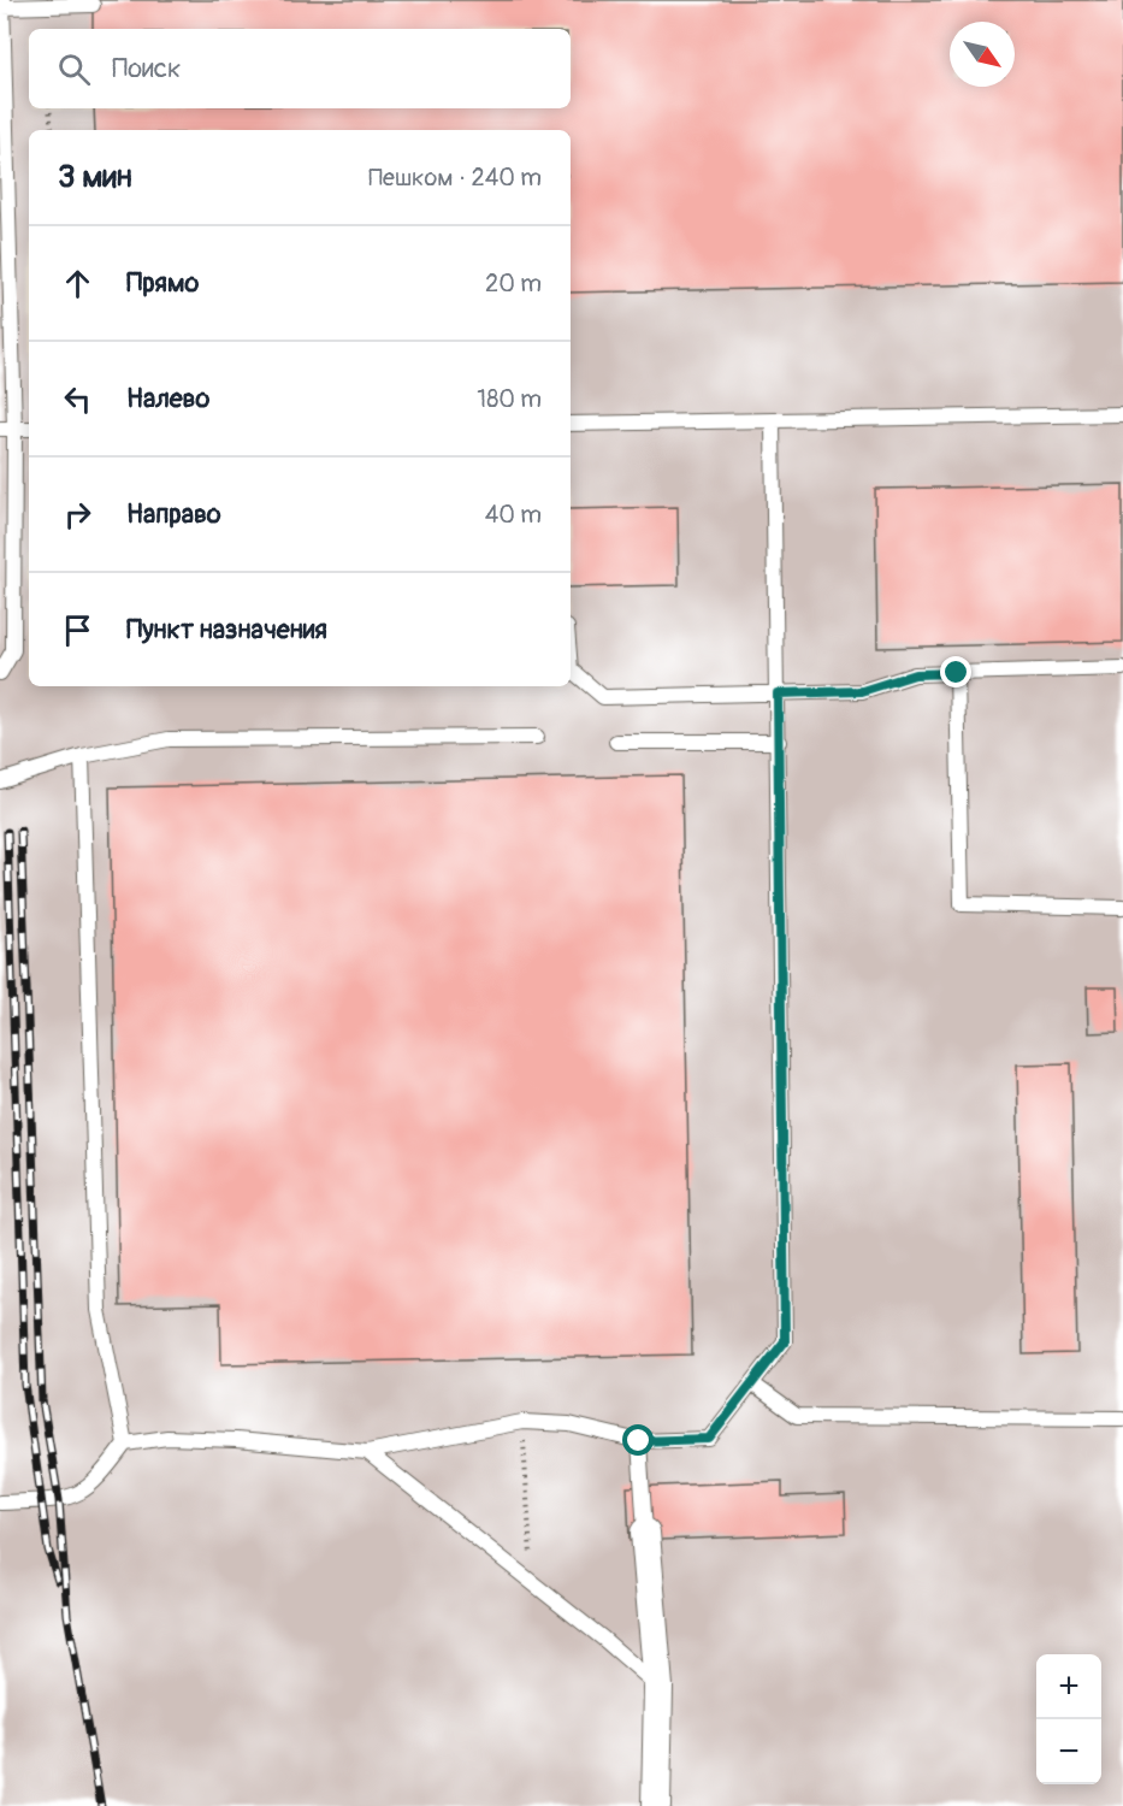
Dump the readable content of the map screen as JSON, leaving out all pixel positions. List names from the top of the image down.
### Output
{
  "north": "bottom right",
  "page": {
    "search": "Поиск",
    "heading": ["3 мин", "Пешком · 240 m"],
    "list": [
      ["Прямо", "20 m"],
      ["Налево", "180 m"],
      ["Направо", "40 m"],
      "Пункт назначения"
    ],
    "map_buttons": ["+", "−"]
  }
}
